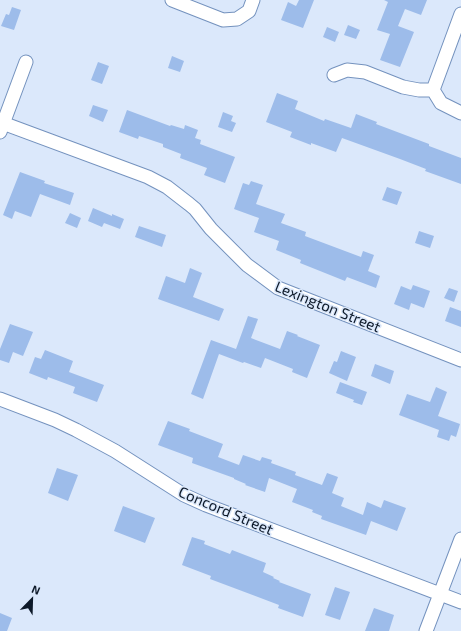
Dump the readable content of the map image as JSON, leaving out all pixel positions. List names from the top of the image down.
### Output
{
  "streets": {
    "street": ["Lexington Street", "Concord Street"]
  },
  "north": "top right"
}
